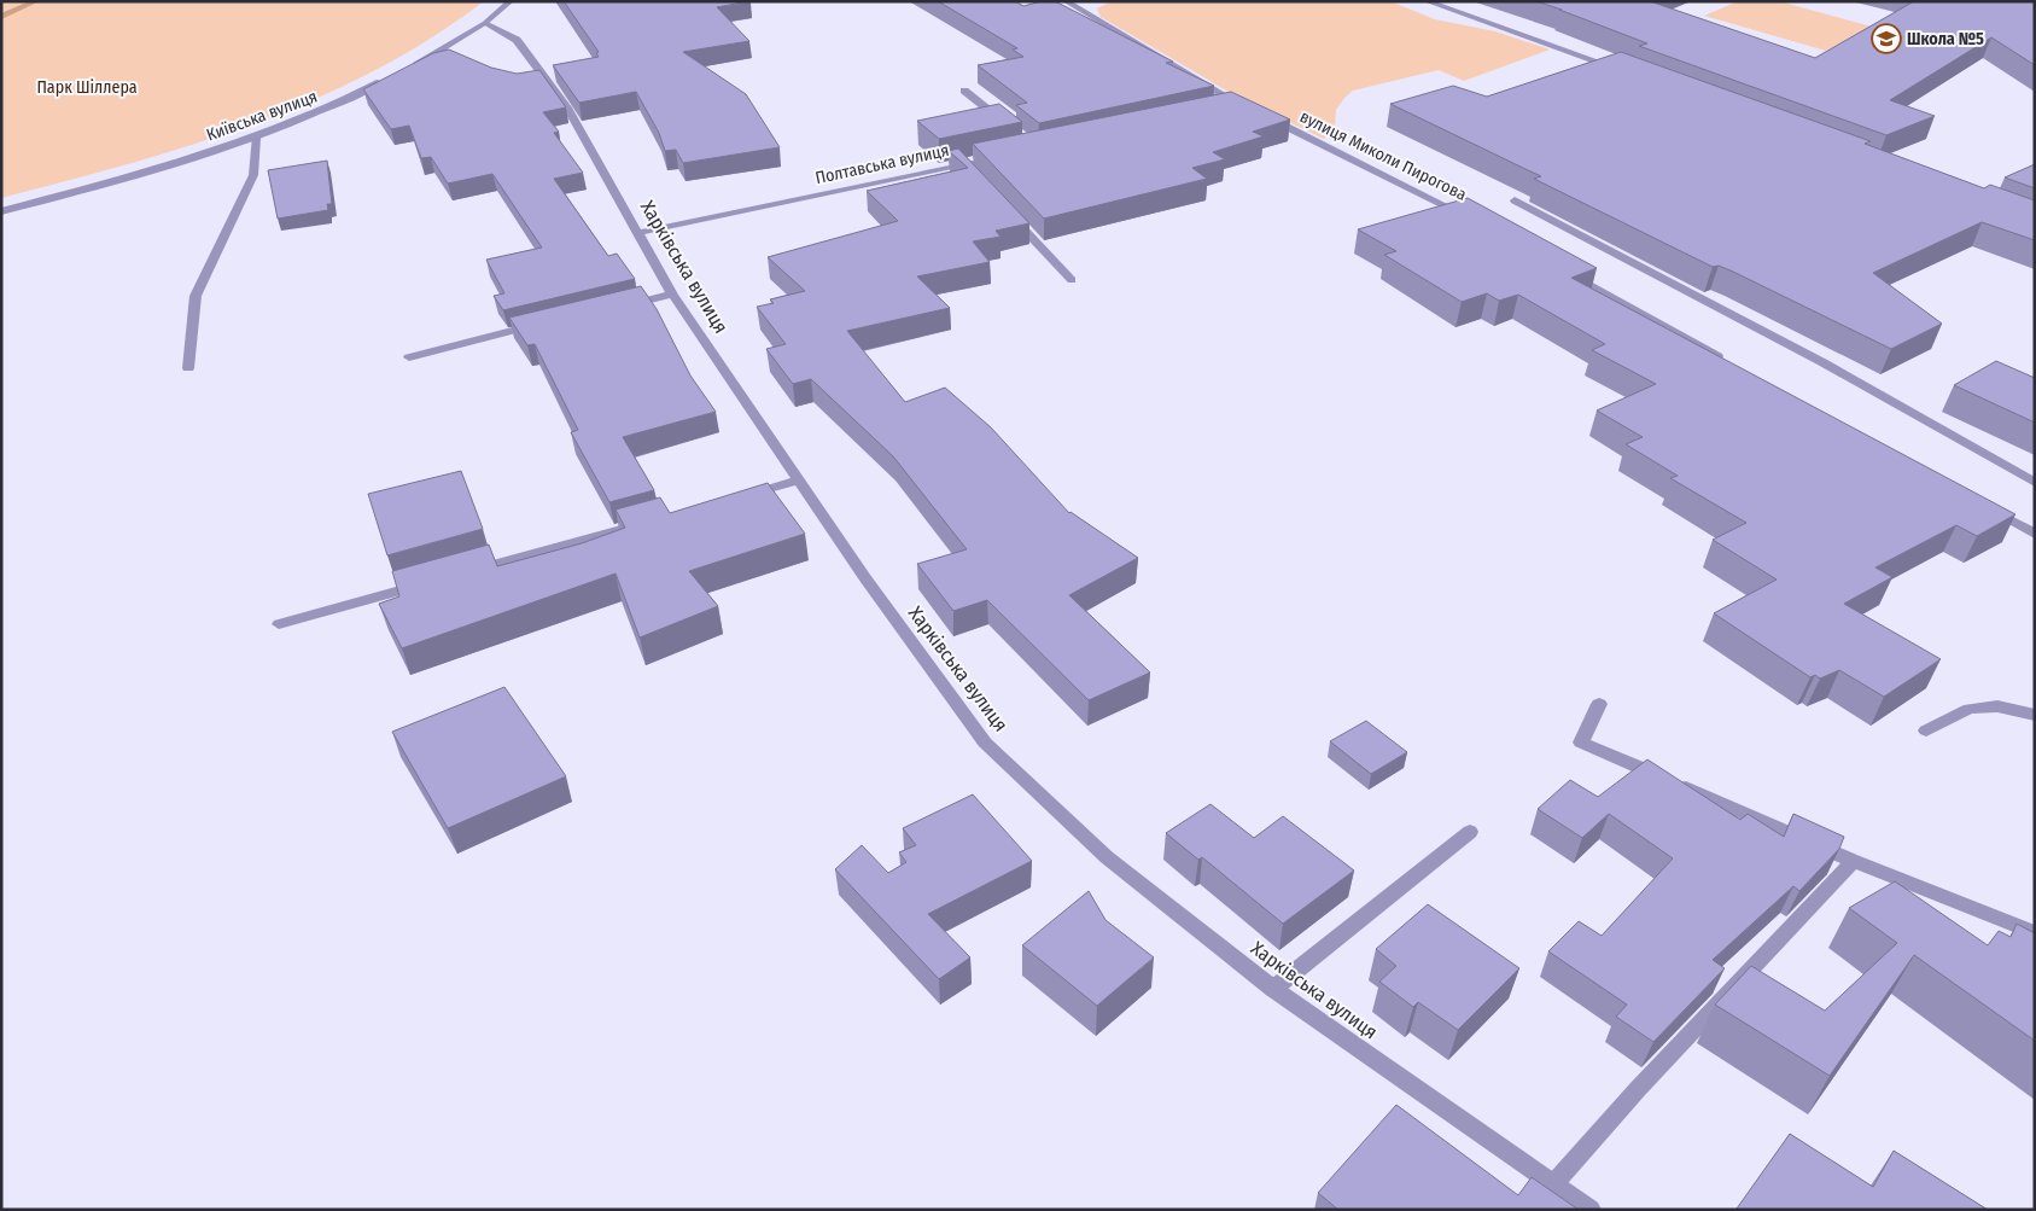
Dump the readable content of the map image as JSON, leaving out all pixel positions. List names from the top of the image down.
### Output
{
  "streets": {
    "street": [
      "Київська вулиця",
      "вулиця Миколи Пирогова",
      "Полтавська вулиця",
      "Харківська вулиця"
    ]
  },
  "crossings": [
    ["Полтавська вулиця", "Харківська вулиця"]
  ],
  "parks": ["Парк Шіллера"],
  "places": {
    "school or university": ["Школа №5"]
  }
}
